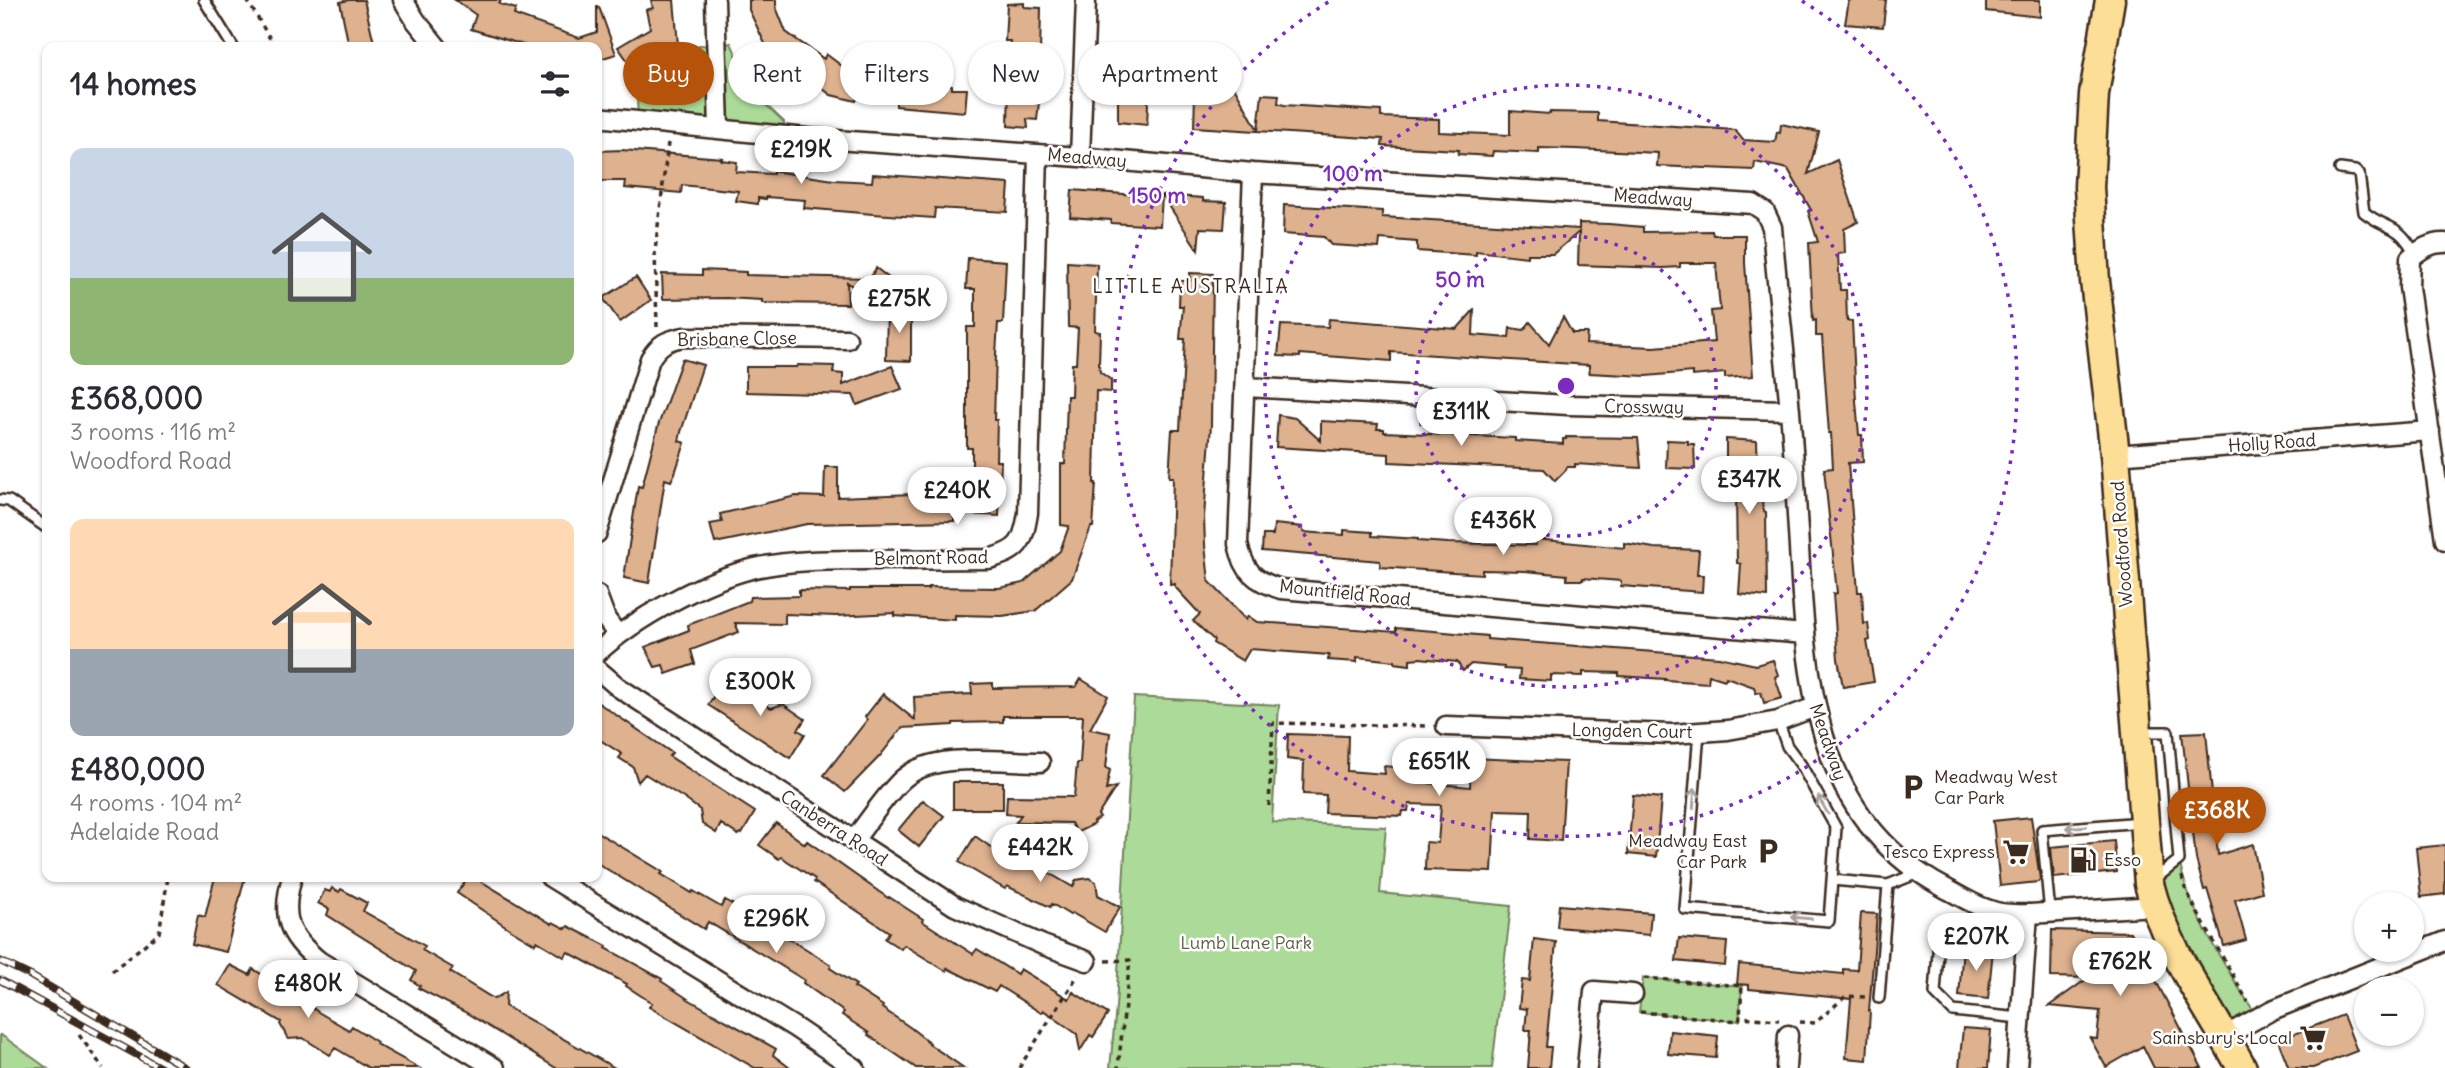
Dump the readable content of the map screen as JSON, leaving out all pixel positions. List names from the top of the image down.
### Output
{
  "streets": {
    "main road": ["Woodford Road"],
    "street": [
      "Meadway",
      "Brisbane Close",
      "Crossway",
      "Holly Road",
      "Belmont Road",
      "Mountfield Road",
      "Longden Court",
      "Canberra Road"
    ]
  },
  "crossings": [
    ["Meadway", "Crossway"],
    ["Meadway", "Woodford Road"],
    ["Meadway", "Belmont Road"],
    ["Meadway", "Mountfield Road"],
    ["Meadway", "Longden Court"],
    ["Crossway", "Mountfield Road"],
    ["Holly Road", "Woodford Road"]
  ],
  "districts": ["LITTLE AUSTRALIA"],
  "parks": ["Lumb Lane Park"],
  "places": {
    "parking": ["Meadway West Car Park", "Meadway East Car Park"],
    "supermarket": ["Tesco Express", "Sainsbury's Local"],
    "fuel station": ["Esso"]
  },
  "page": {
    "chip": [
      "Buy",
      "Rent",
      "Filters",
      "New",
      "Apartment"
    ],
    "heading": "14 homes",
    "price": [
      "£219K",
      "£275K",
      "£311K",
      "£347K",
      "£240K",
      "£436K",
      "£300K",
      "£651K",
      "£368K",
      "£442K",
      "£296K",
      "£207K",
      "£762K",
      "£480K"
    ],
    "list": [
      {
        "name": "£368,000",
        "note": "3 rooms · 116 m² · Woodford Road"
      },
      {
        "name": "£480,000",
        "note": "4 rooms · 104 m² · Adelaide Road"
      }
    ],
    "map_buttons": ["+", "−"]
  },
  "rings": ["100 m", "150 m", "50 m"]
}
